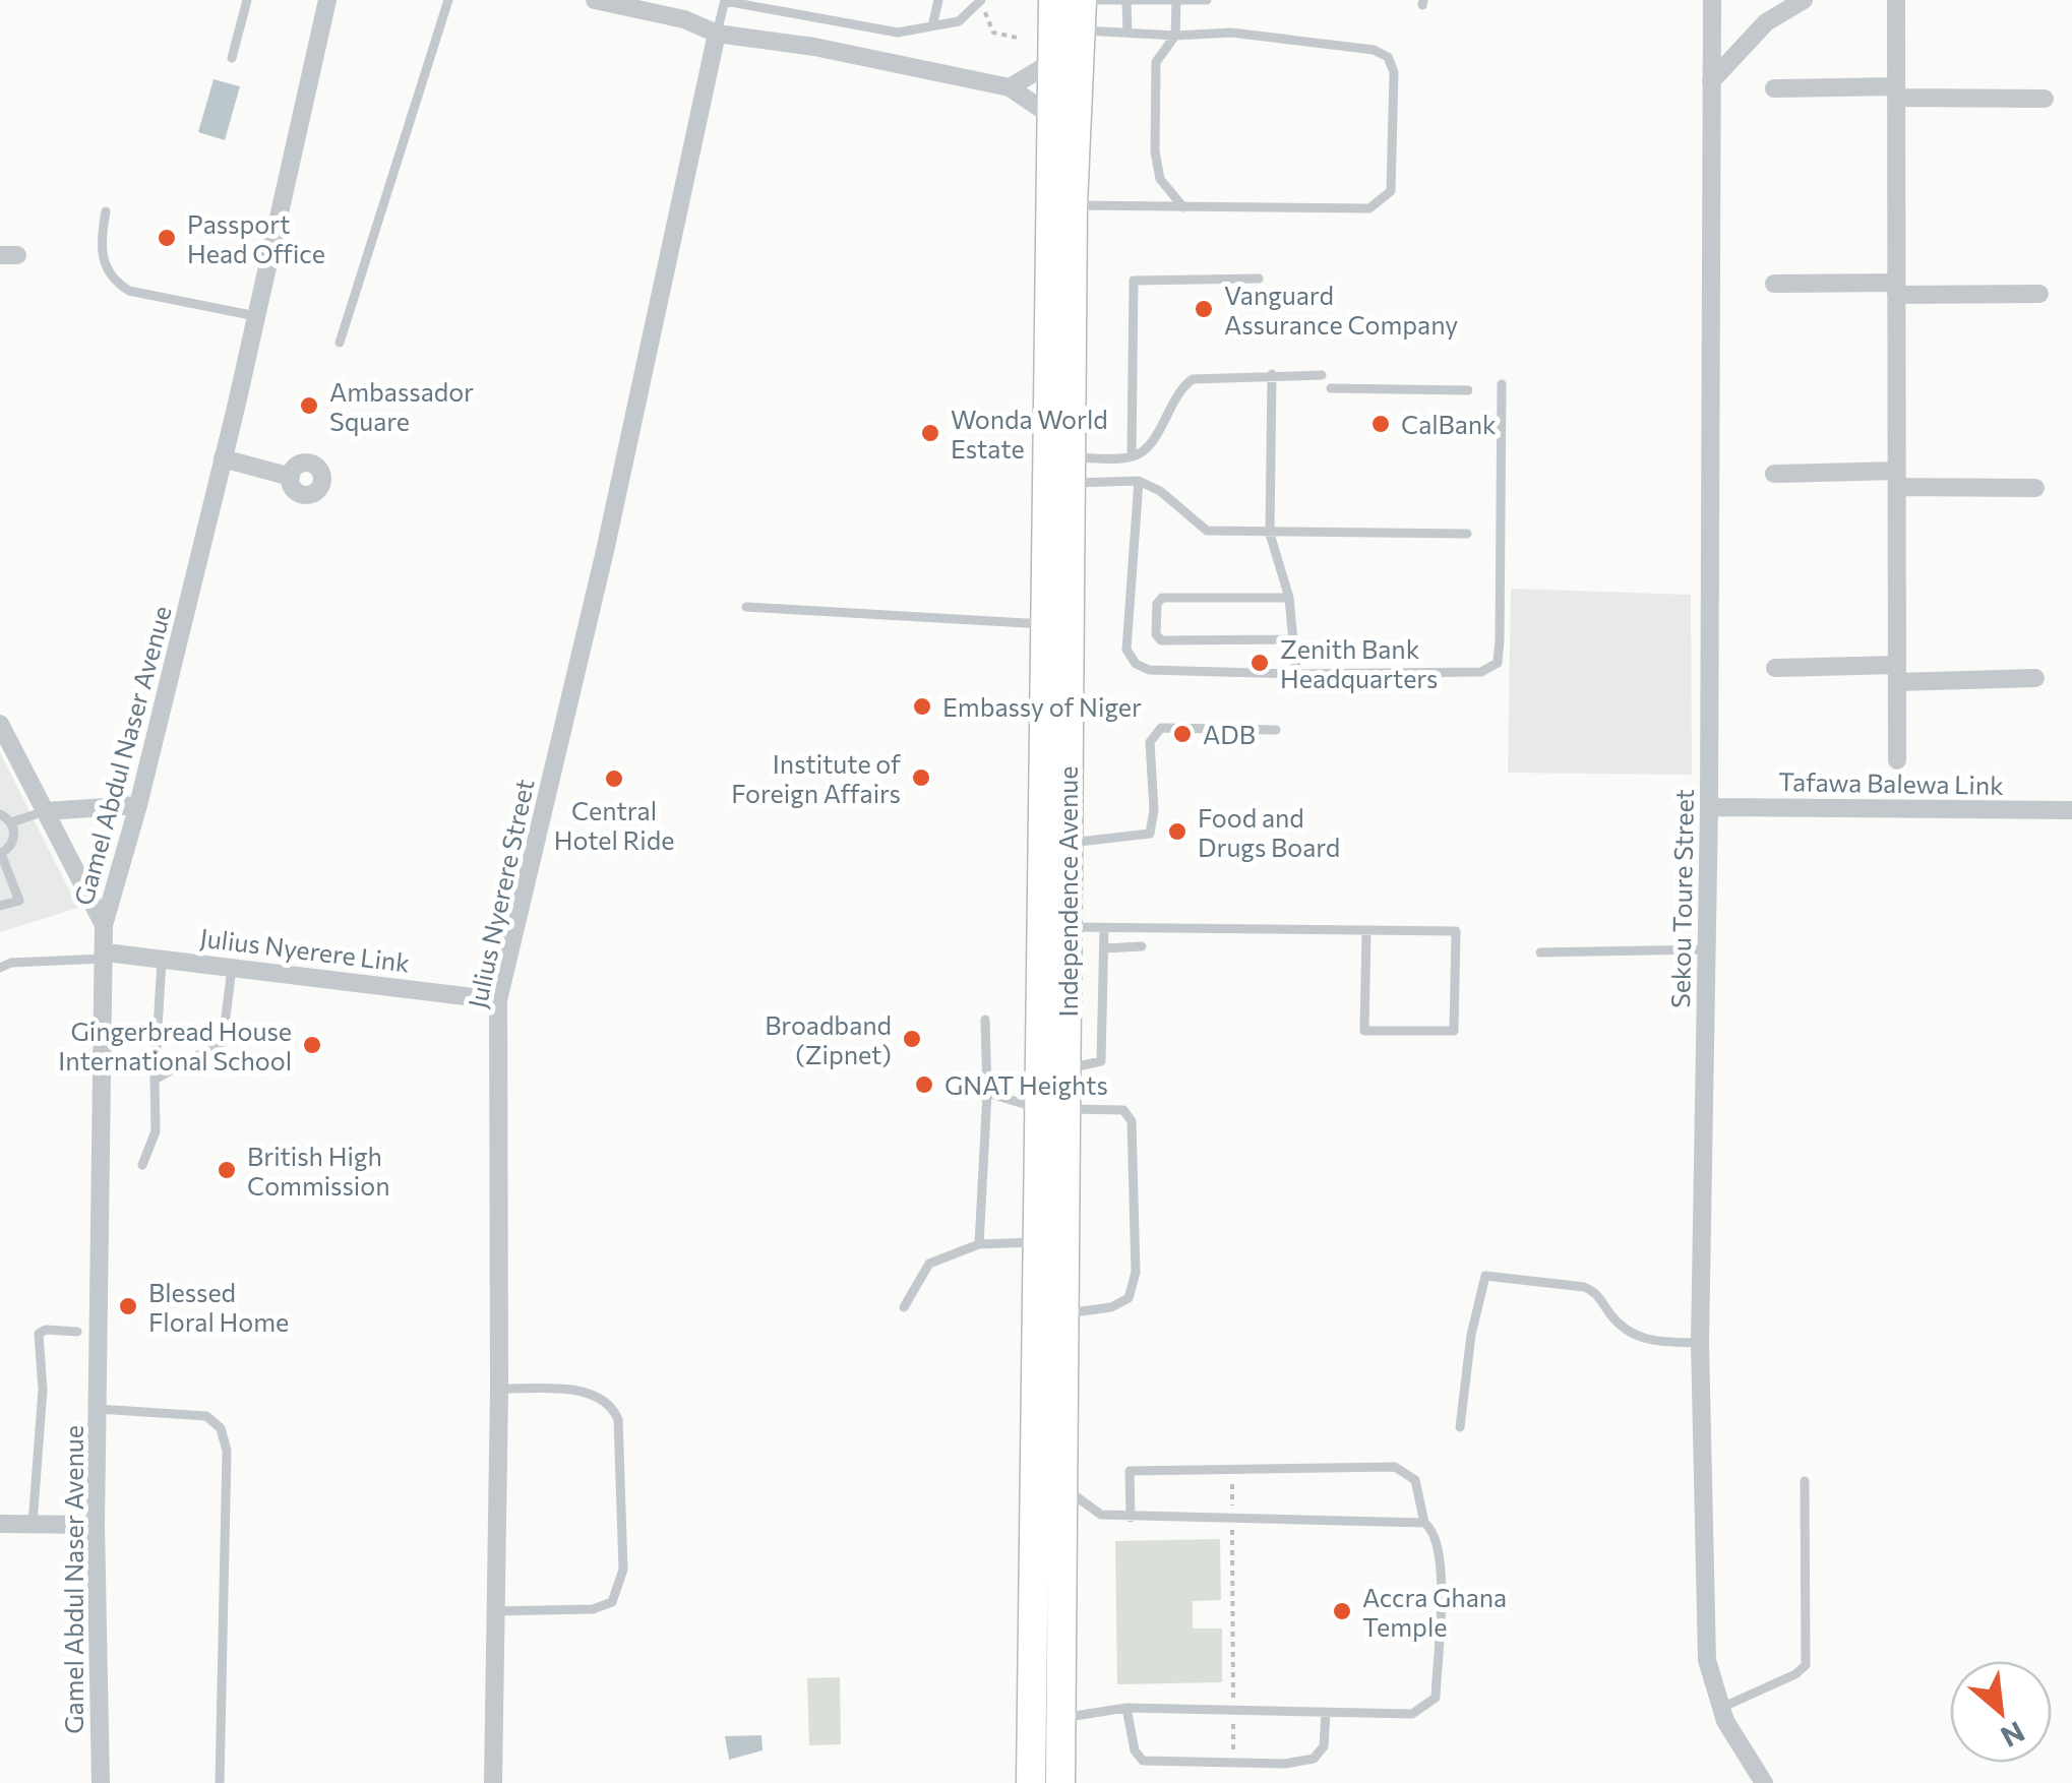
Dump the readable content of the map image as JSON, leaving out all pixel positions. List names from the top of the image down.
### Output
{
  "streets": {
    "main road": ["Independence Avenue"],
    "street": [
      "Gamel Abdul Naser Avenue",
      "Tafawa Balewa Link",
      "Julius Nyerere Street",
      "Sekou Toure Street",
      "Julius Nyerere Link"
    ]
  },
  "crossings": [
    ["Gamel Abdul Naser Avenue", "Julius Nyerere Link"],
    ["Tafawa Balewa Link", "Sekou Toure Street"],
    ["Julius Nyerere Street", "Julius Nyerere Link"]
  ],
  "places": [
    "Passport Head Office",
    "Vanguard Assurance Company",
    "Ambassador Square",
    "CalBank",
    "Wonda World Estate",
    "Zenith Bank Headquarters",
    "Embassy of Niger",
    "ADB",
    "Institute of Foreign Affairs",
    "Central Hotel Ride",
    "Food and Drugs Board",
    "Broadband (Zipnet)",
    "Gingerbread House International School",
    "GNAT Heights",
    "British High Commission",
    "Blessed Floral Home",
    "Accra Ghana Temple"
  ],
  "north": "bottom right"
}
